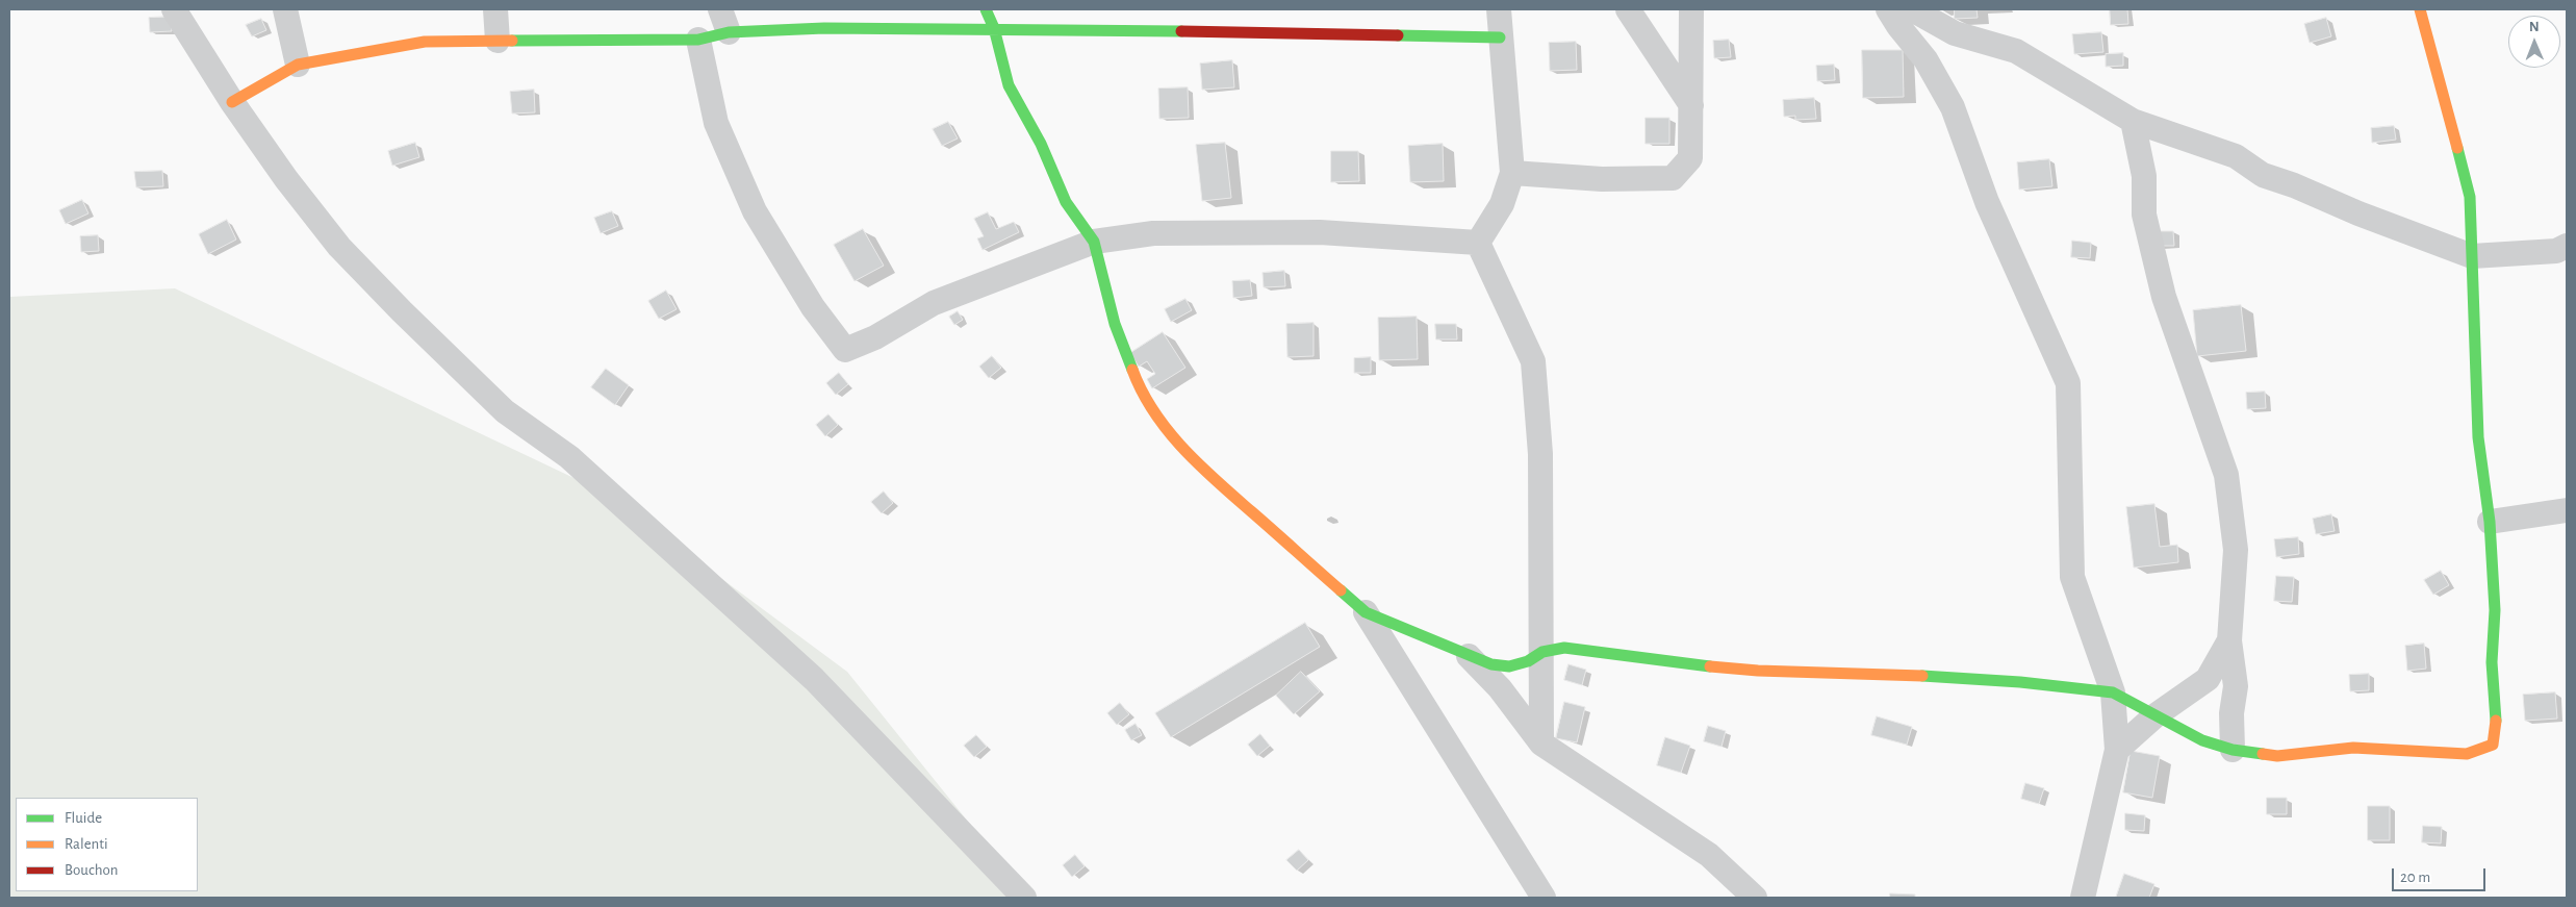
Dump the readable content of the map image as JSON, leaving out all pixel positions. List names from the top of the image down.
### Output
{
  "legend": ["Fluide", "Ralenti", "Bouchon"],
  "scale_bar": "20 m",
  "north": "top"
}
